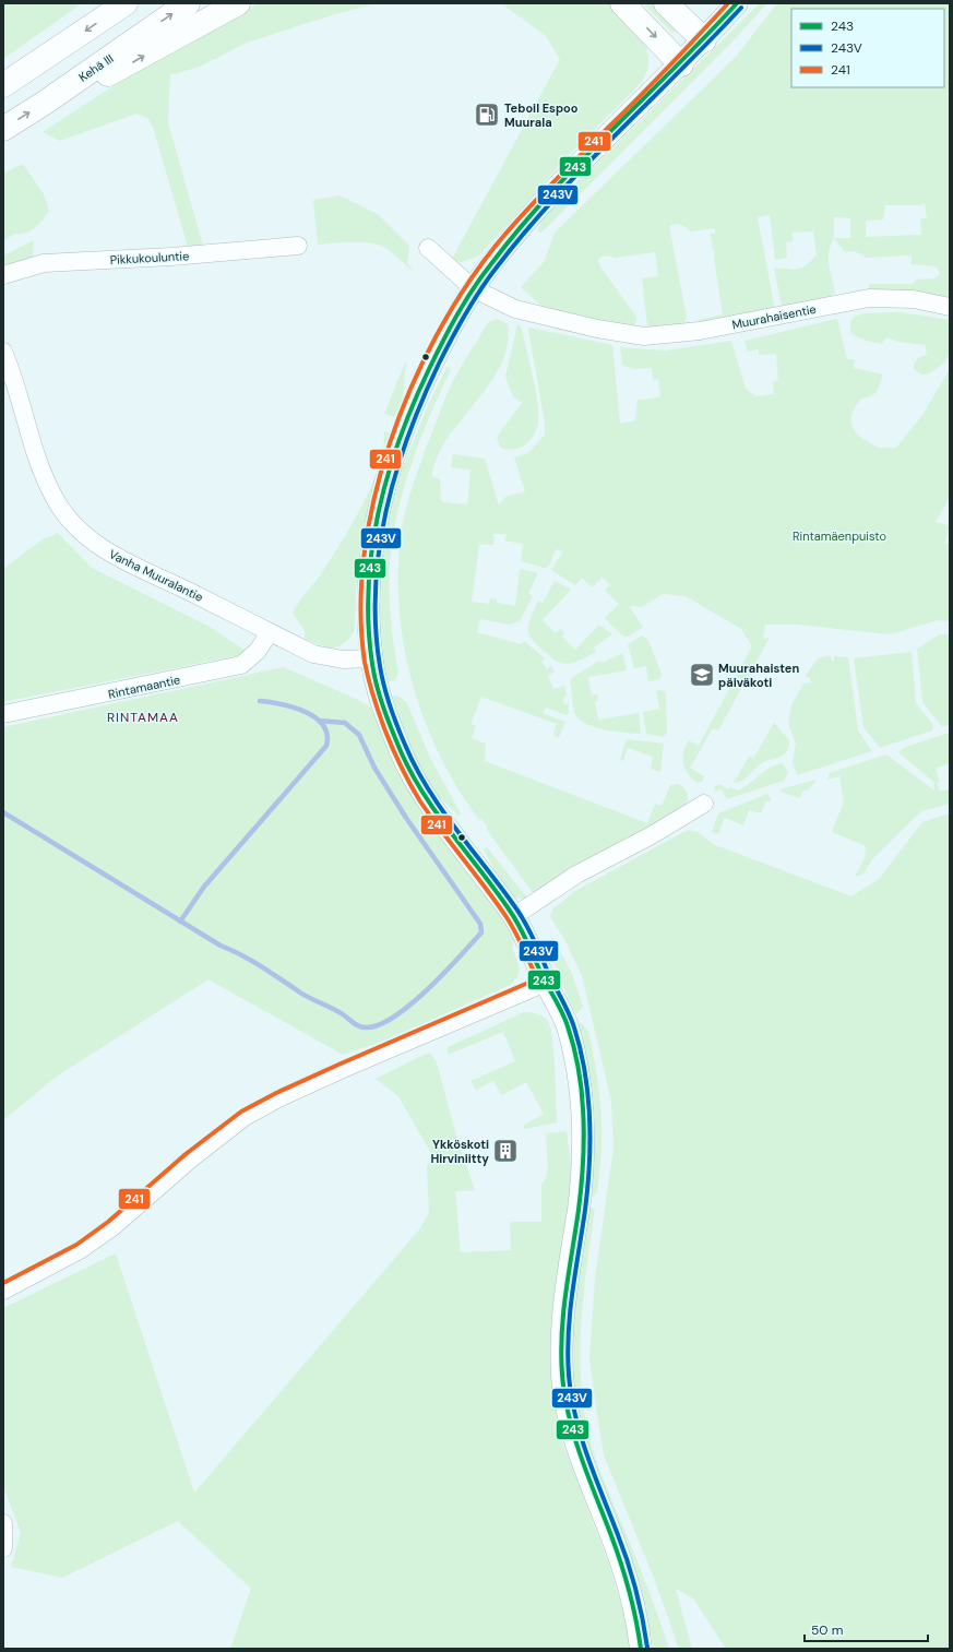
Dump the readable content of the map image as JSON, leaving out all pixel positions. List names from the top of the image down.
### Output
{
  "streets": {
    "highway": ["Kehä III"],
    "street": [
      "Pikkukouluntie",
      "Muurahaisentie",
      "Vanha Muuralantie",
      "Rintamaantie"
    ]
  },
  "crossings": [
    ["Vanha Muuralantie", "Rintamaantie"]
  ],
  "districts": ["RINTAMAA"],
  "parks": ["Rintamäenpuisto"],
  "places": {
    "fuel station": ["Teboil Espoo Muurala"],
    "school or university": ["Muurahaisten päiväkoti"],
    "building": ["Ykköskoti Hirviniitty"]
  },
  "lines": ["transit line 243", "transit line 241", "transit line 243V"],
  "legend": ["243", "243V", "241"],
  "scale_bar": "50 m"
}
